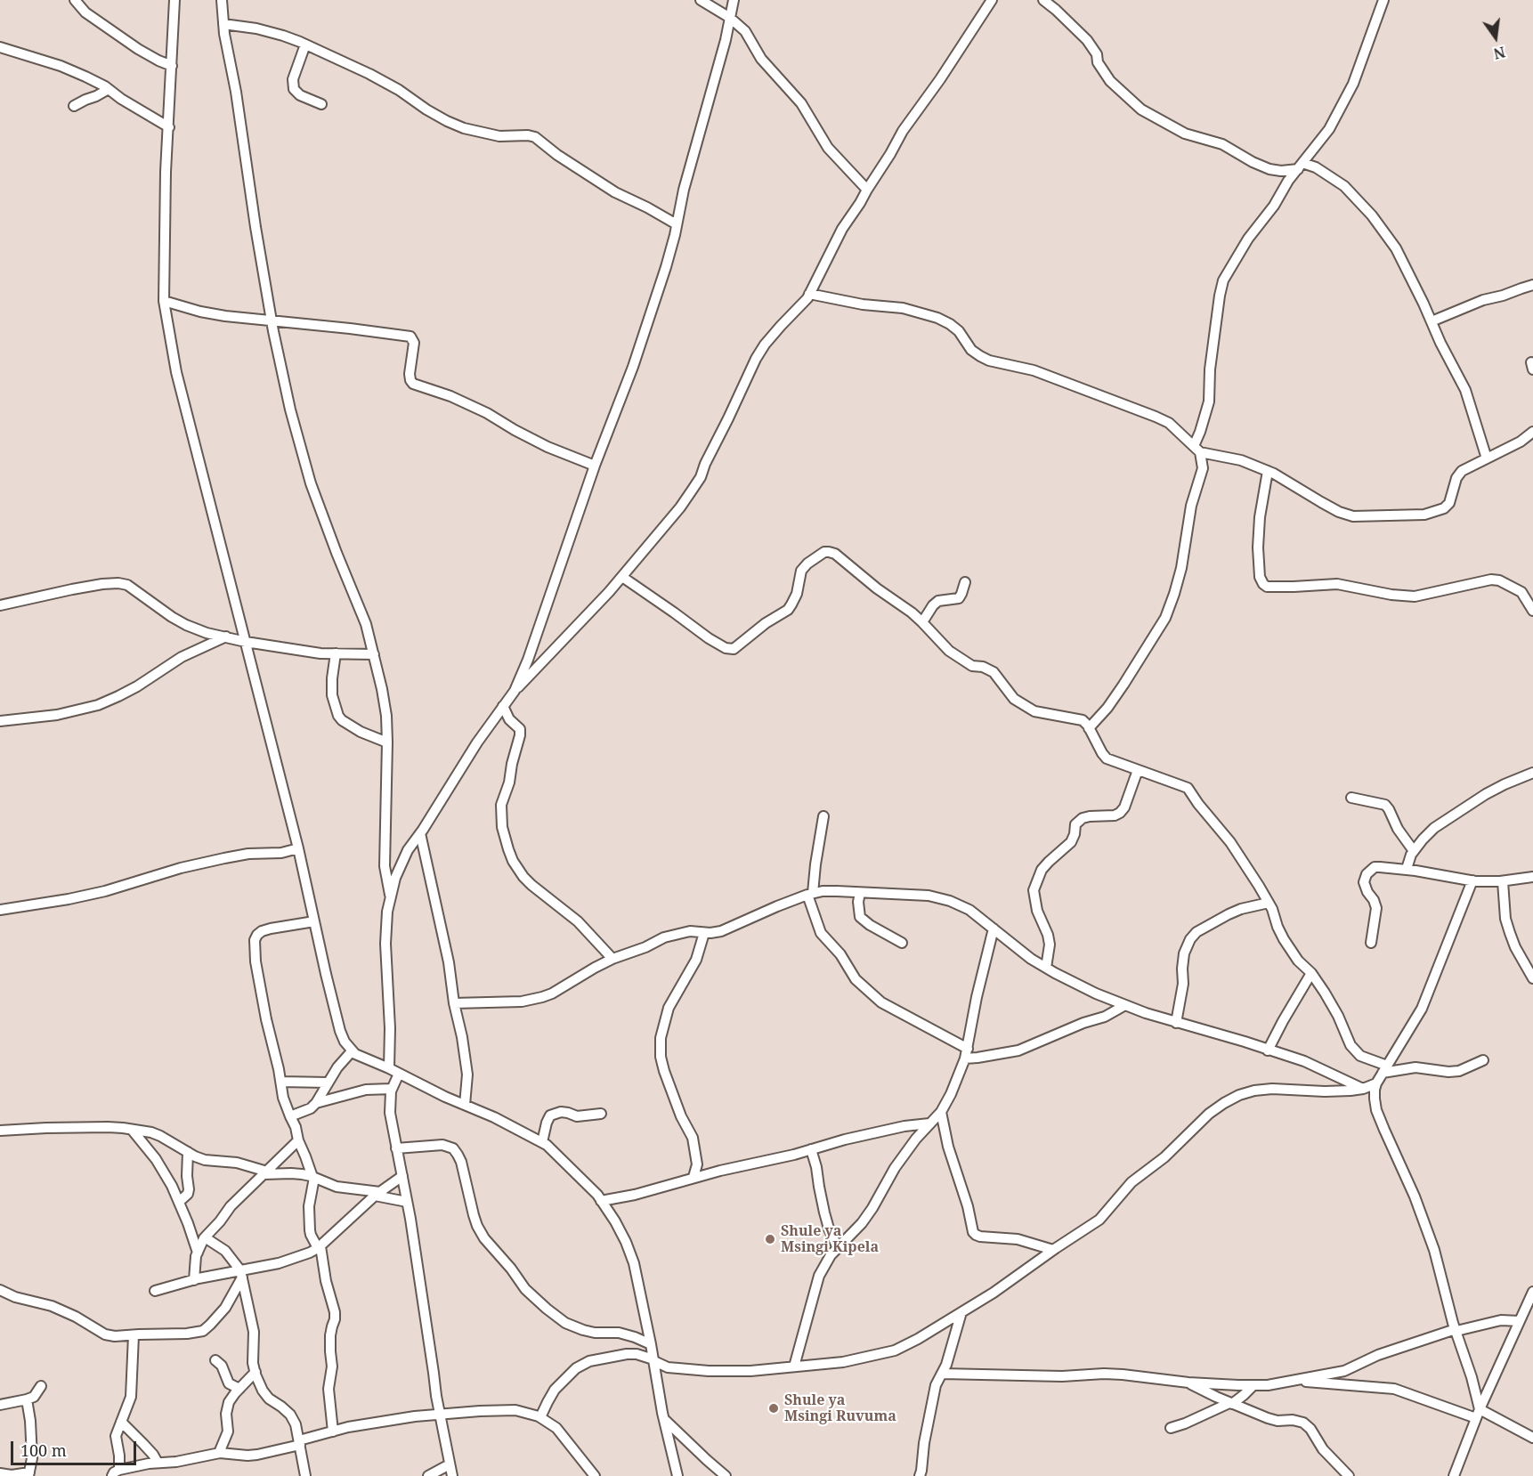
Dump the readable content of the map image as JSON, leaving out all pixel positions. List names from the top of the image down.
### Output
{
  "places": ["Shule ya Msingi Kipela", "Shule ya Msingi Ruvuma"],
  "scale_bar": "100 m",
  "north": "bottom"
}
